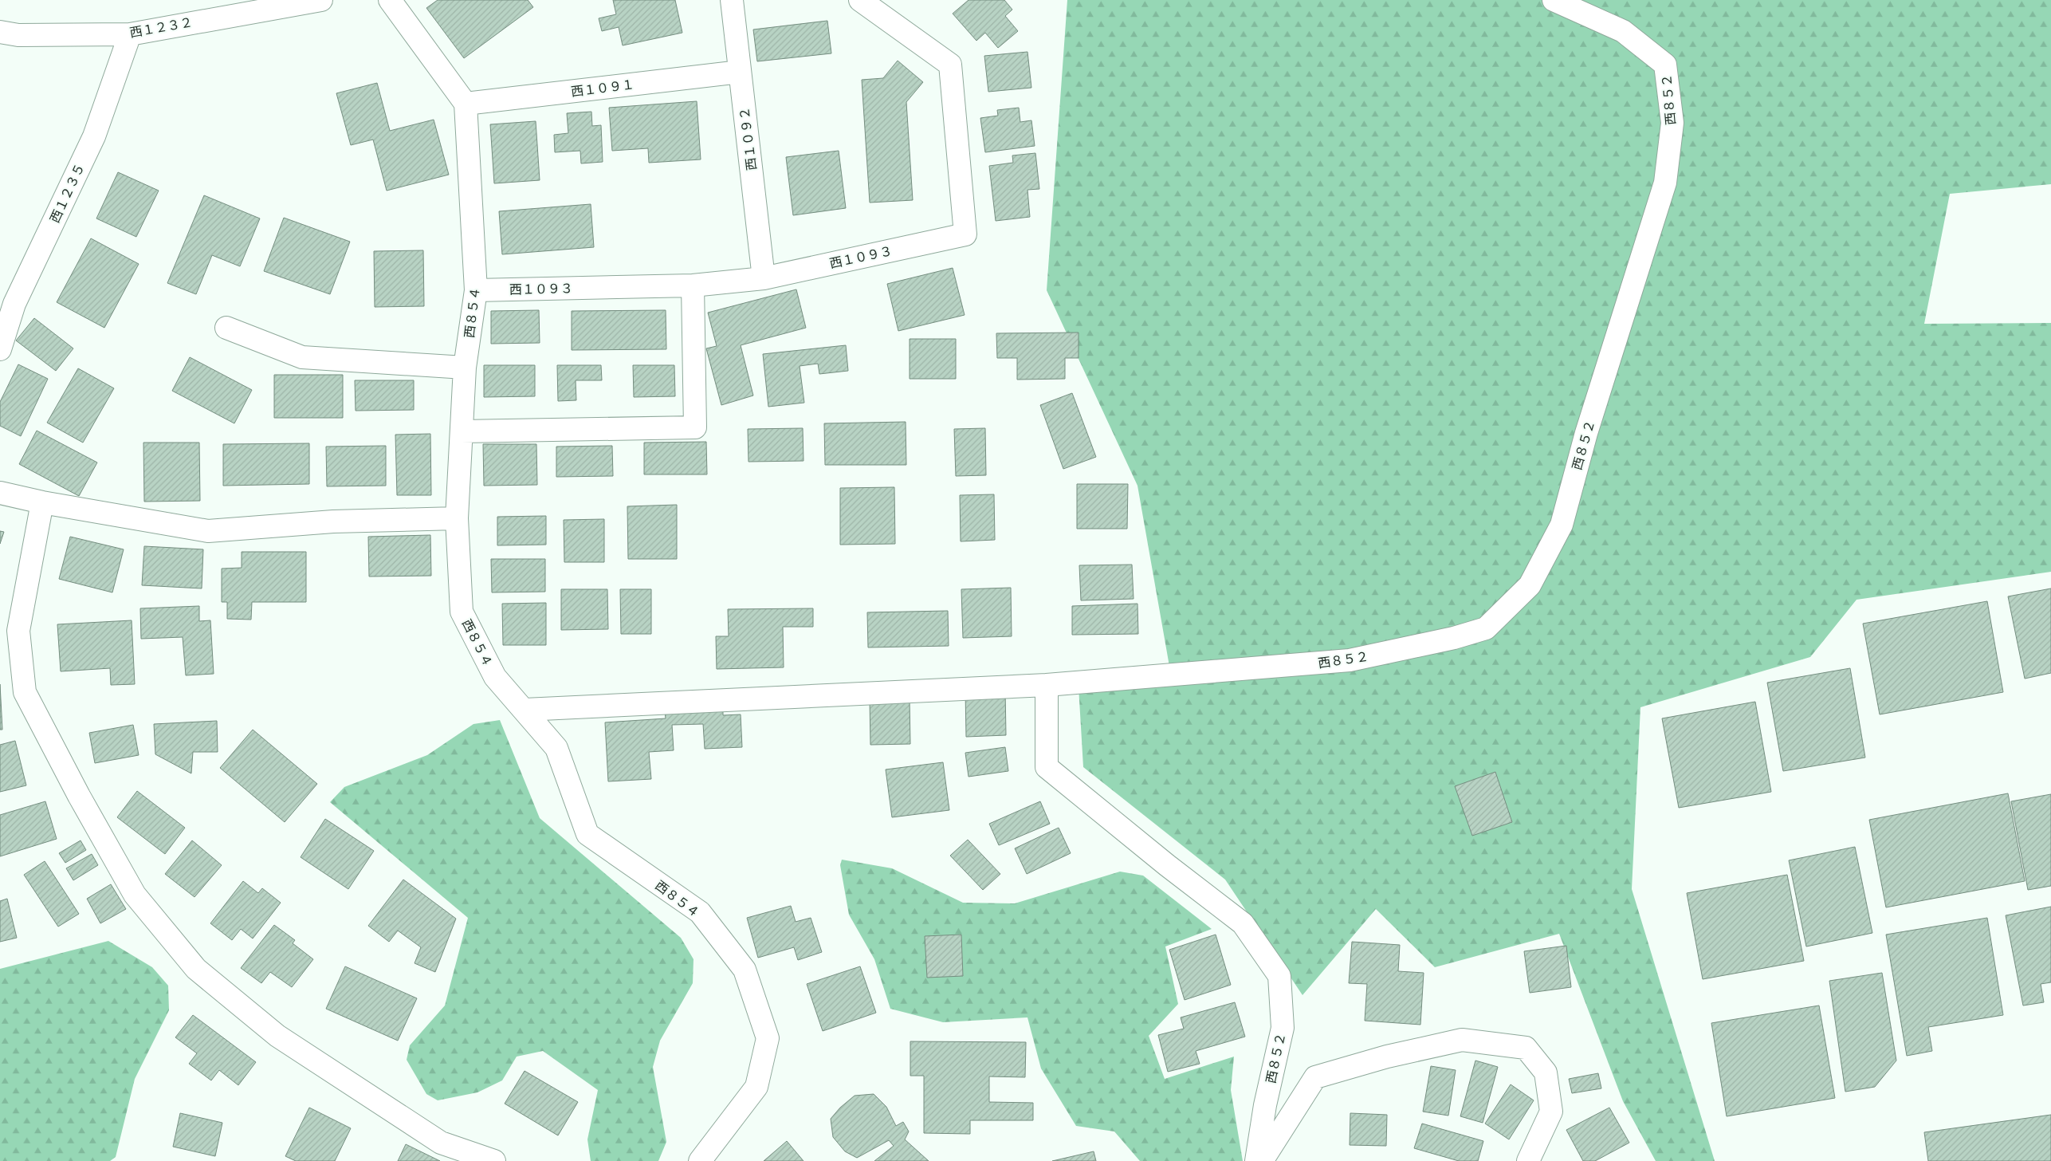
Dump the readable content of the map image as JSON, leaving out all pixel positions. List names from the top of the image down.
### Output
{
  "streets": {
    "street": [
      "西１２３２",
      "西１０９１",
      "西８５２",
      "西１０９２",
      "西１２３５",
      "西１０９３",
      "西８５４"
    ]
  },
  "crossings": [
    ["西１２３２", "西１２３５"],
    ["西１０９１", "西１０９２"],
    ["西１０９１", "西８５４"],
    ["西１０９２", "西１０９３"],
    ["西１０９３", "西８５４"]
  ]
}
